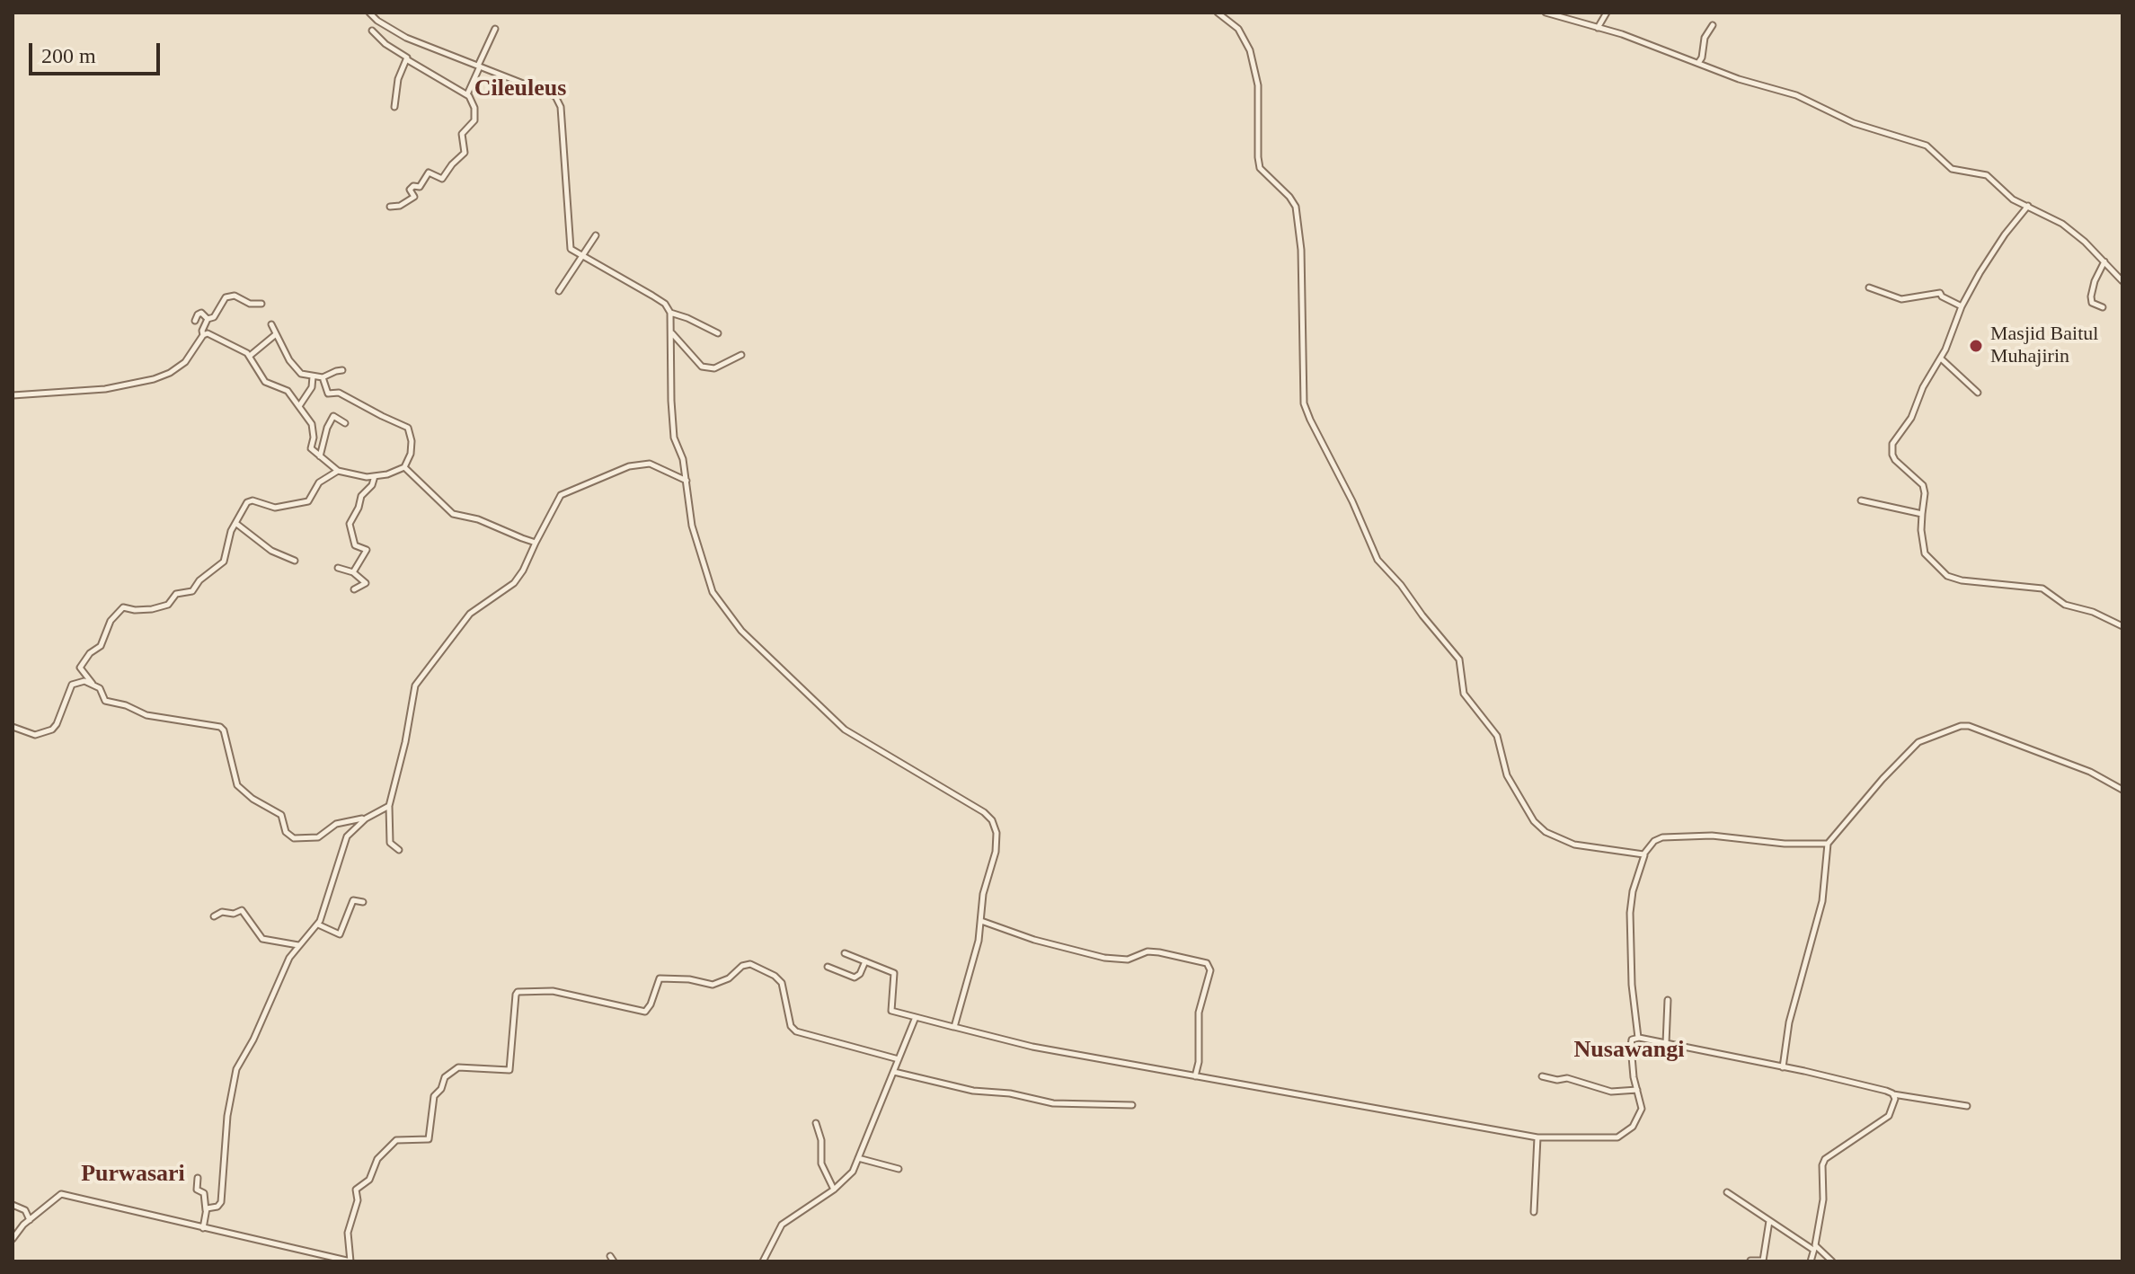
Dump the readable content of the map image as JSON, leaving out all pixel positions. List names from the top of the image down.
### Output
{
  "districts": ["Cileuleus", "Nusawangi", "Purwasari"],
  "places": ["Masjid Baitul Muhajirin"],
  "scale_bar": "200 m"
}
